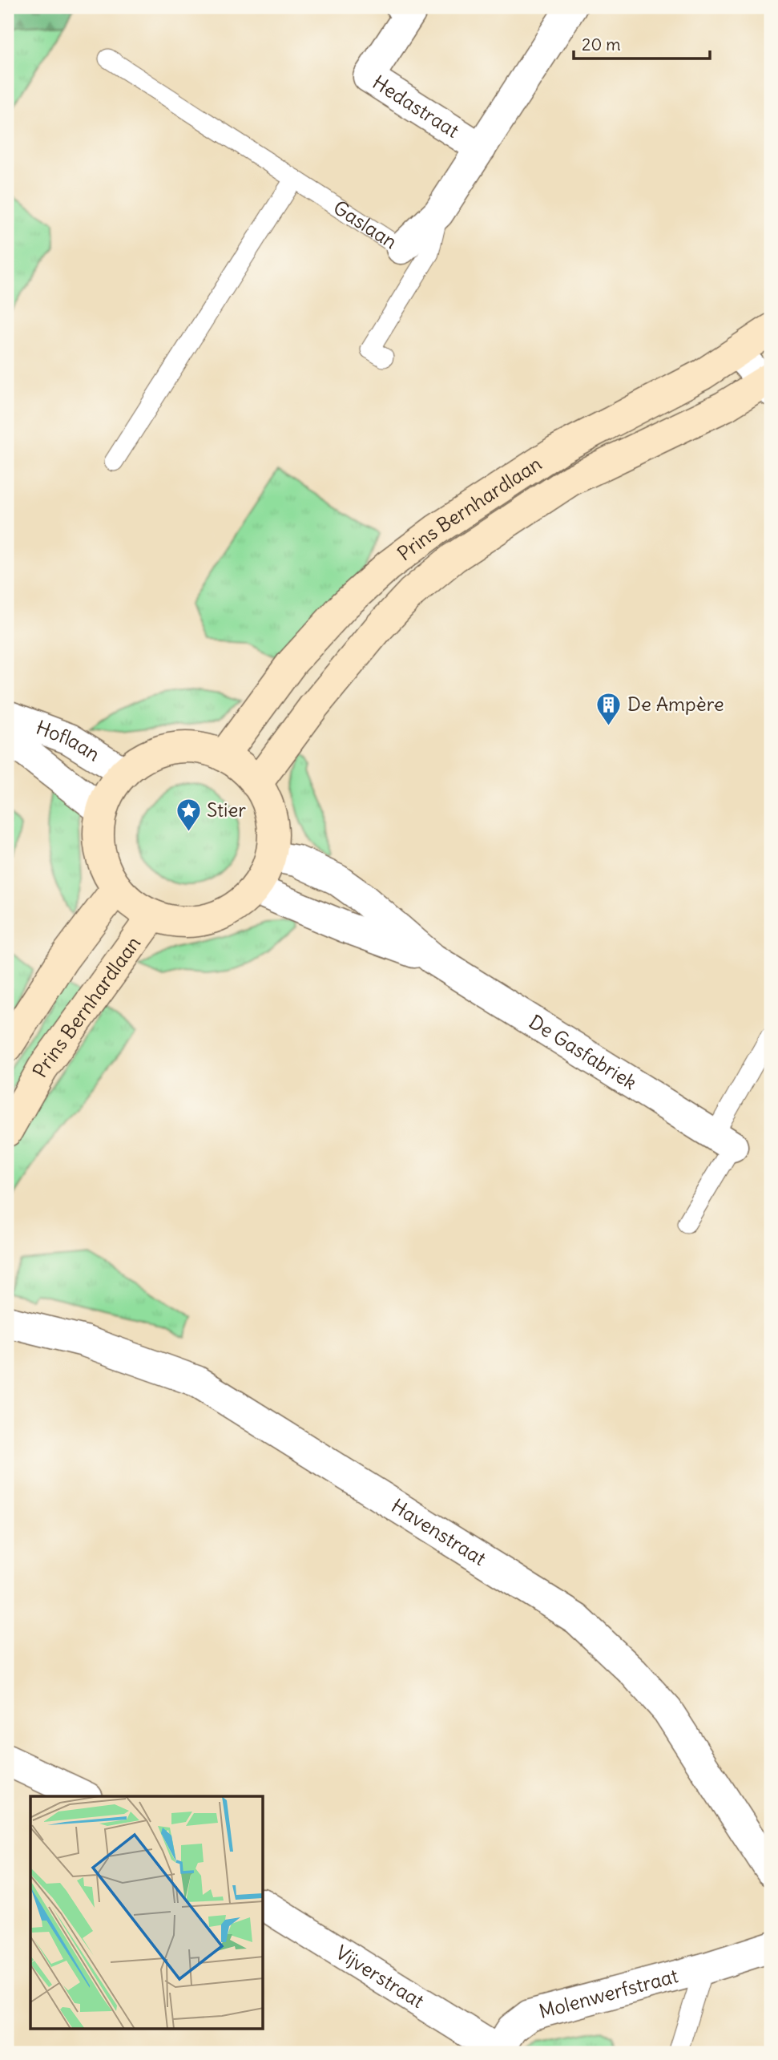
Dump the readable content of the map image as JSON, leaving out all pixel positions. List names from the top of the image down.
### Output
{
  "streets": {
    "main road": ["Prins Bernhardlaan"],
    "street": [
      "Hedastraat",
      "Gaslaan",
      "Hoflaan",
      "De Gasfabriek",
      "Havenstraat",
      "Vijverstraat",
      "Molenwerfstraat"
    ]
  },
  "crossings": [
    ["Hedastraat", "Gaslaan"],
    ["Prins Bernhardlaan", "Hoflaan"],
    ["Prins Bernhardlaan", "De Gasfabriek"],
    ["Hoflaan", "De Gasfabriek"],
    ["Vijverstraat", "Molenwerfstraat"]
  ],
  "places": {
    "building": ["De Ampère"],
    "place": ["Stier"]
  },
  "scale_bar": "20 m"
}
